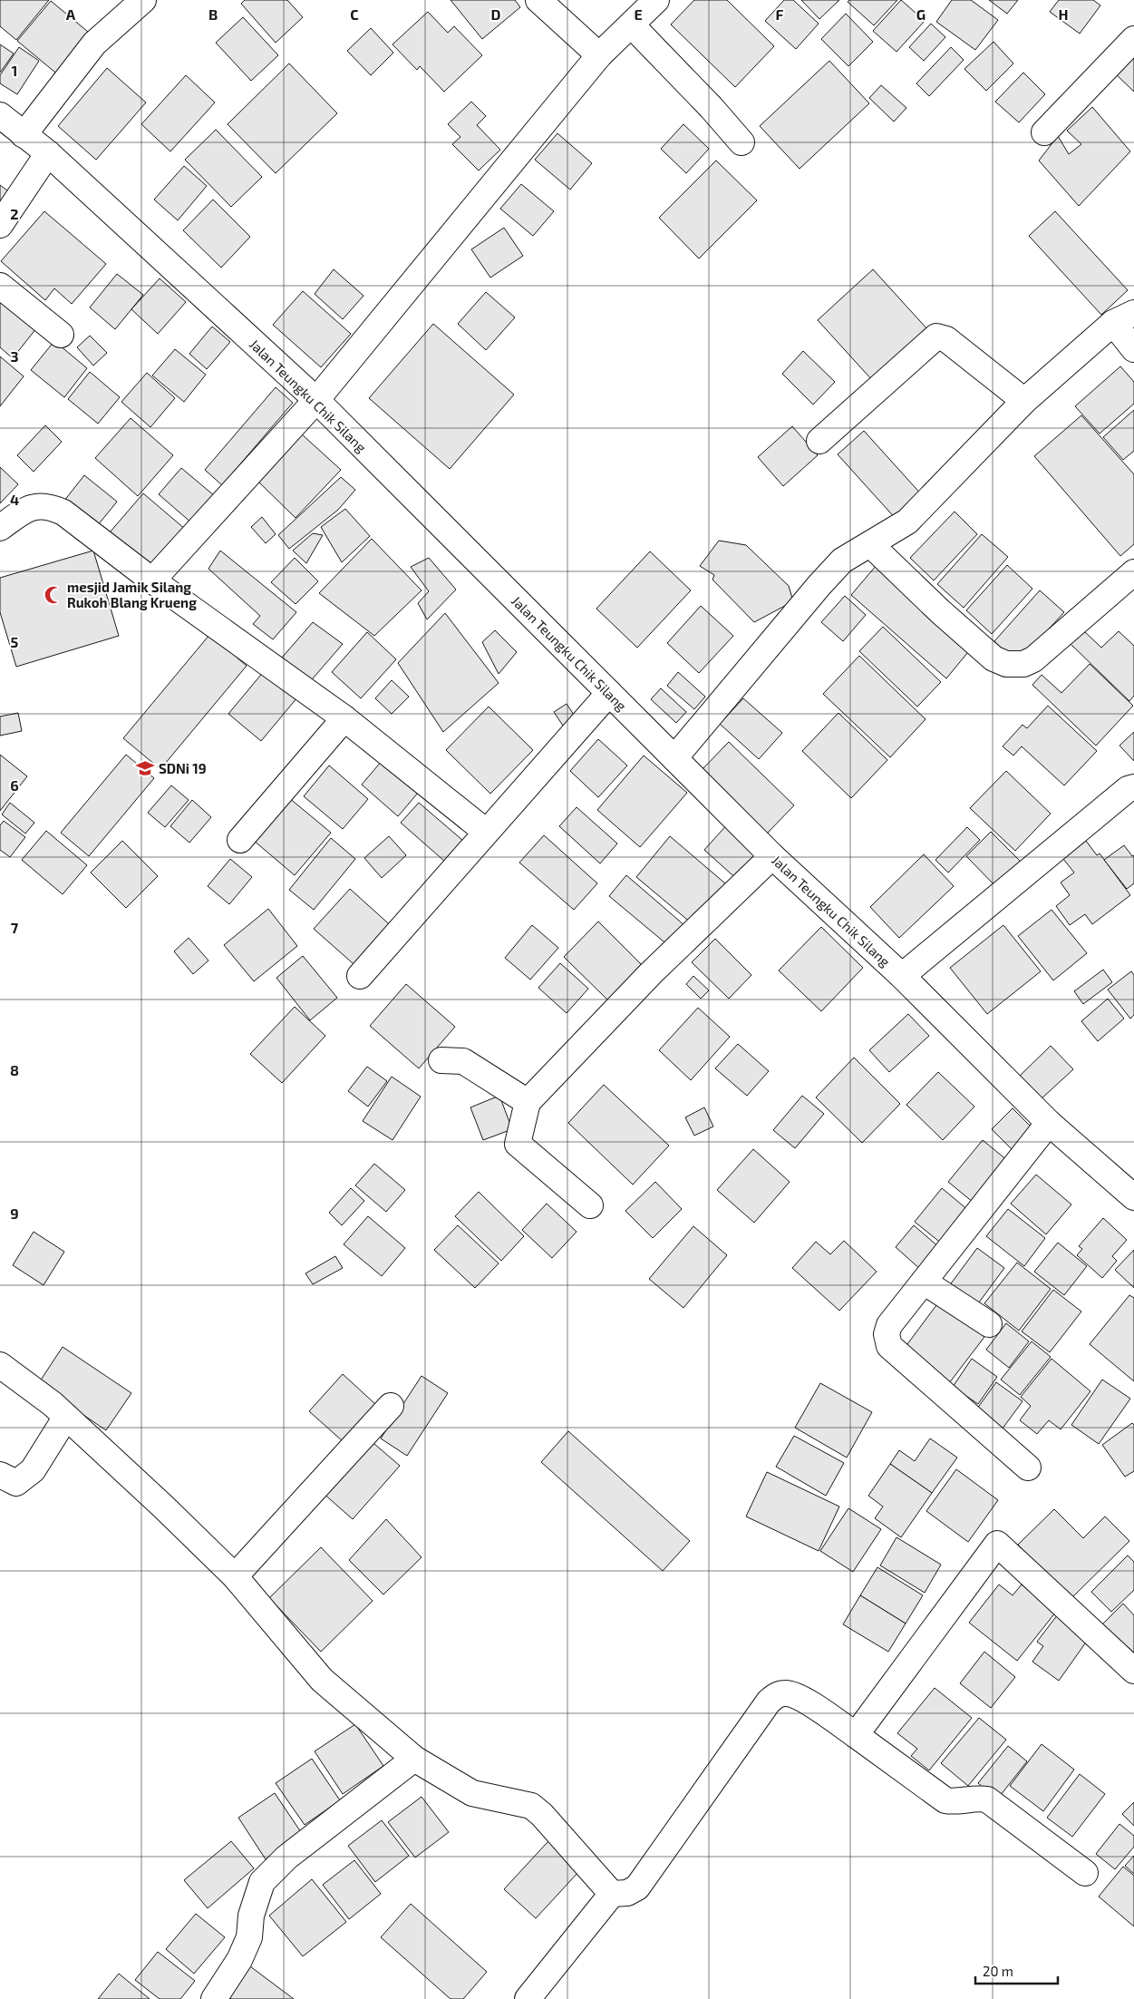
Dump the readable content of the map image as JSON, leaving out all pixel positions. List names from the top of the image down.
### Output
{
  "streets": {
    "street": ["Jalan Teungku Chik Silang"]
  },
  "places": {
    "mosque": ["mesjid Jamik Silang Rukoh Blang Krueng"],
    "school or university": ["SDNi 19"]
  },
  "scale_bar": "20 m",
  "grid": {
    "columns": [
      "A",
      "B",
      "C",
      "D",
      "E",
      "F",
      "G",
      "H"
    ],
    "rows": [
      "1",
      "2",
      "3",
      "4",
      "5",
      "6",
      "7",
      "8",
      "9"
    ]
  }
}
